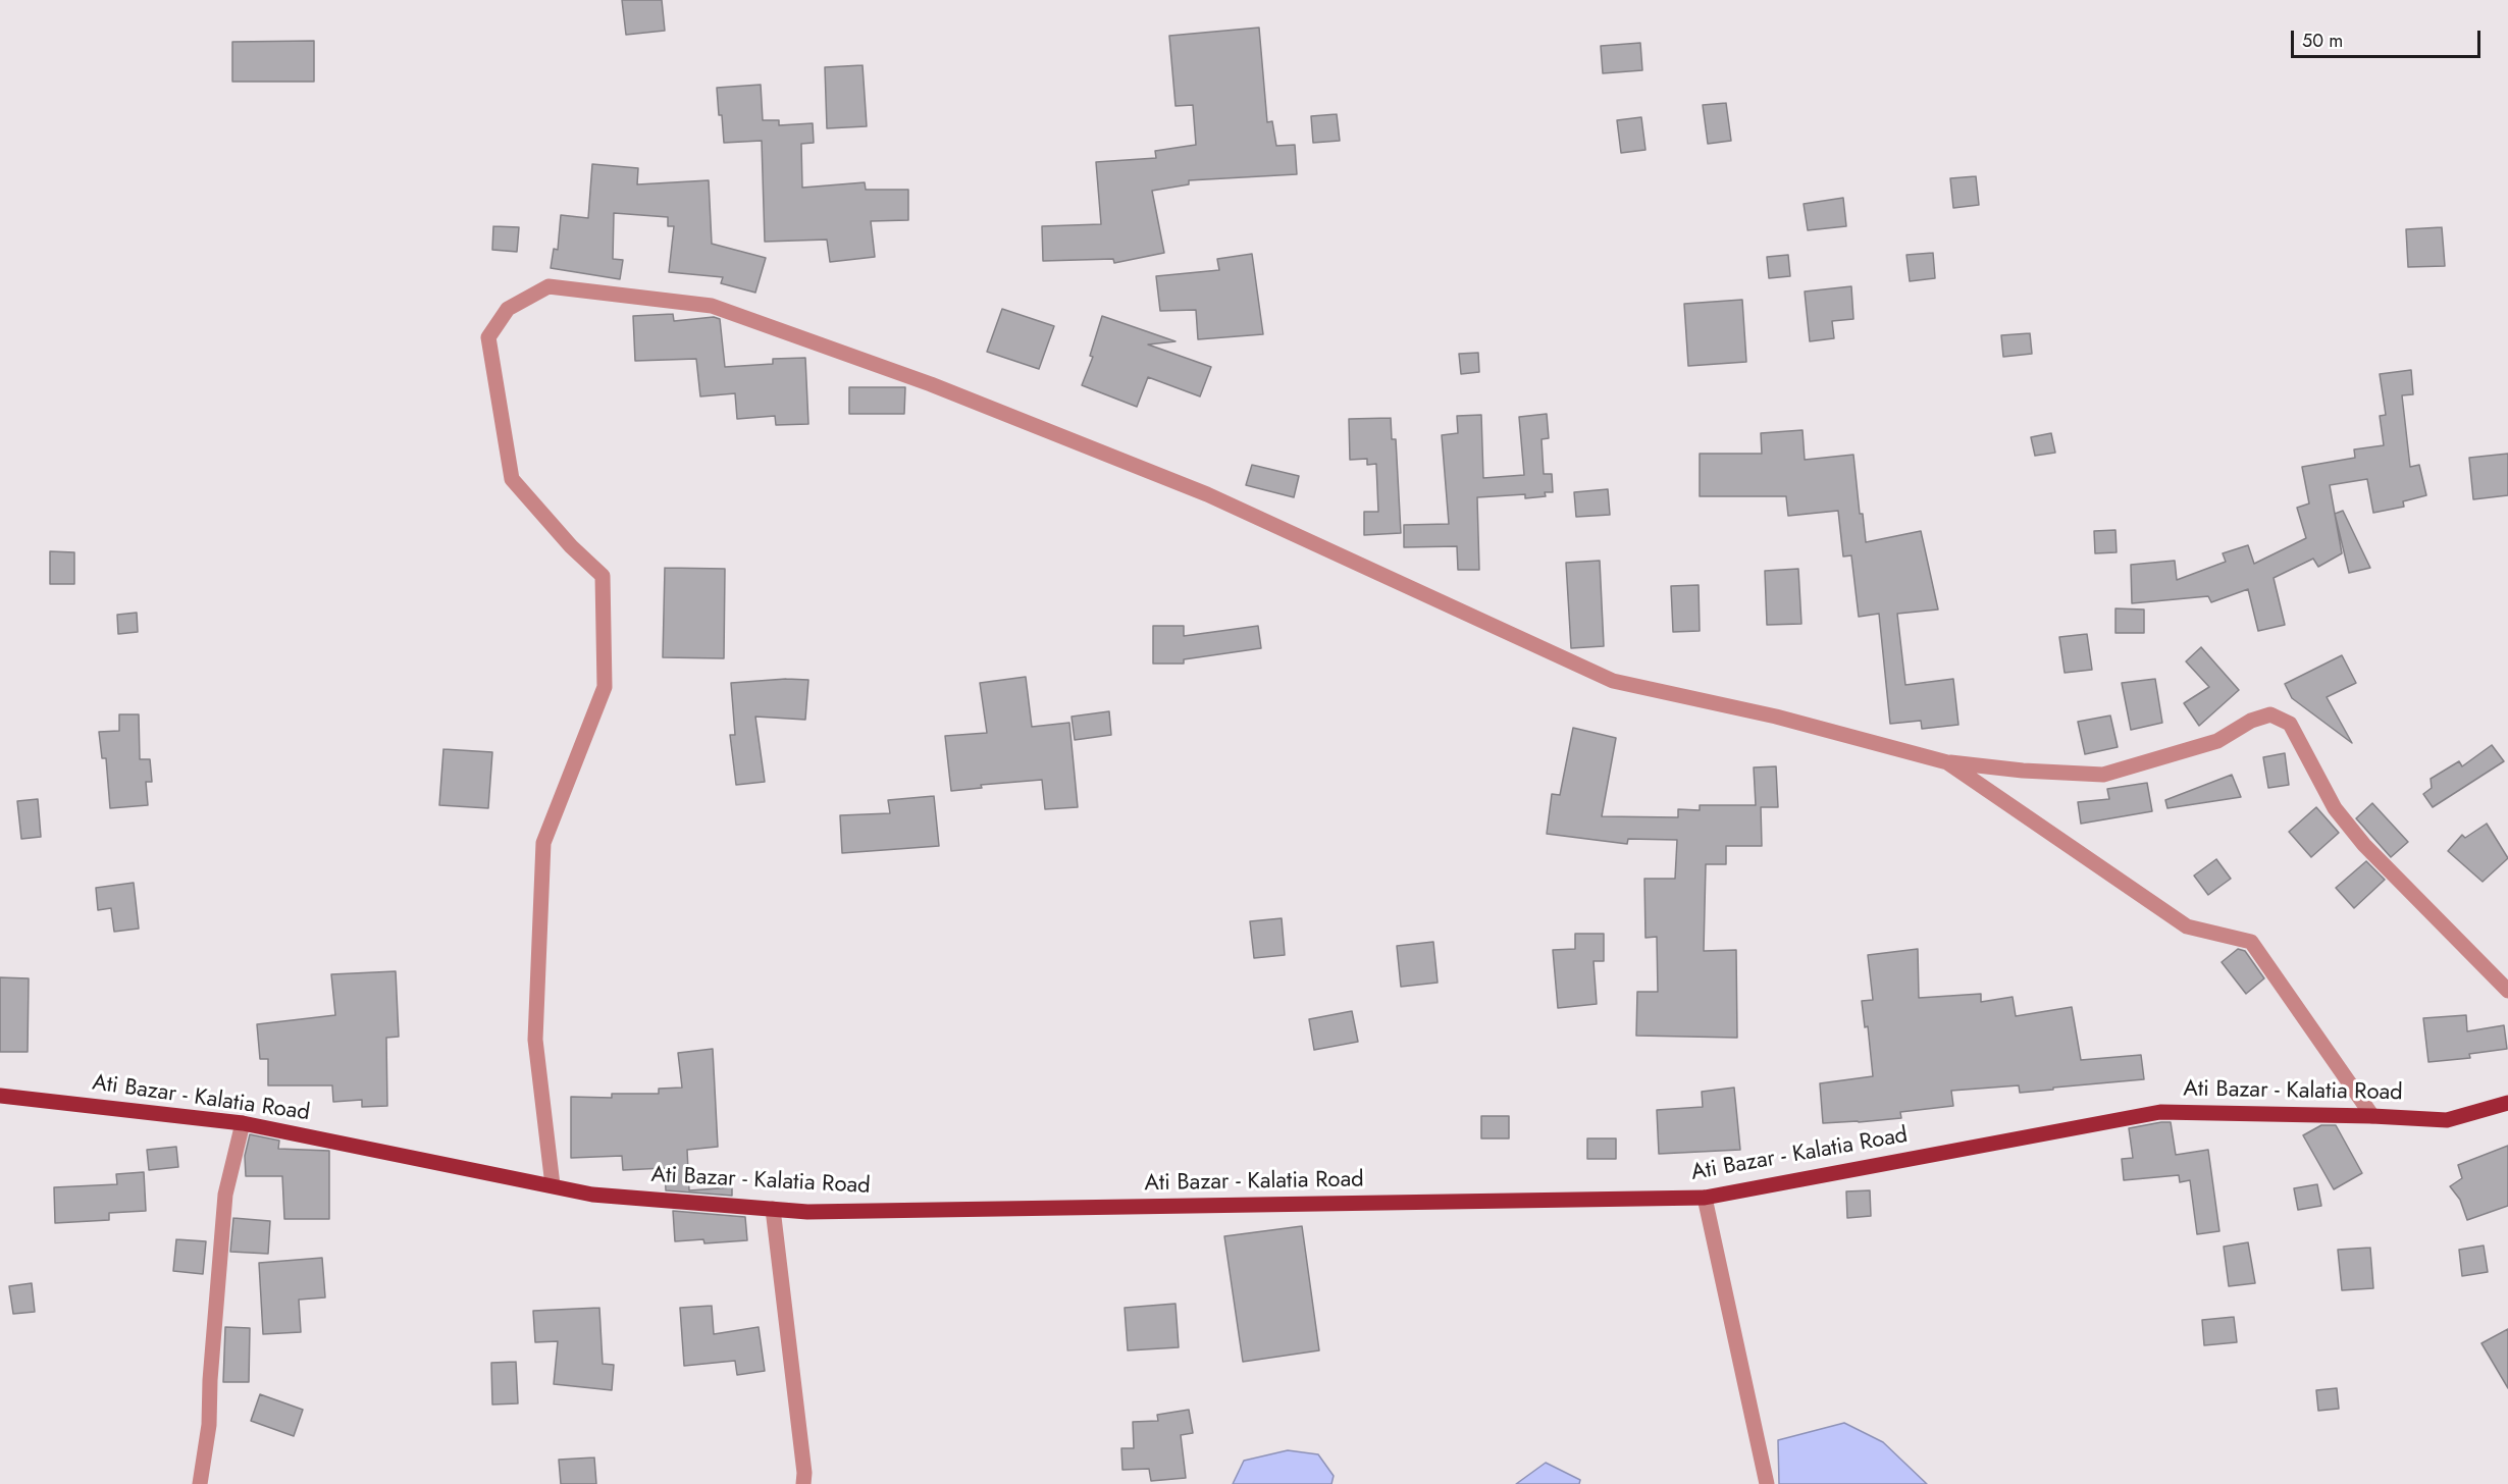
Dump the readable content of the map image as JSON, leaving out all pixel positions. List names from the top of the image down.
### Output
{
  "streets": {
    "main road": ["Ati Bazar - Kalatia Road"]
  },
  "scale_bar": "50 m"
}
